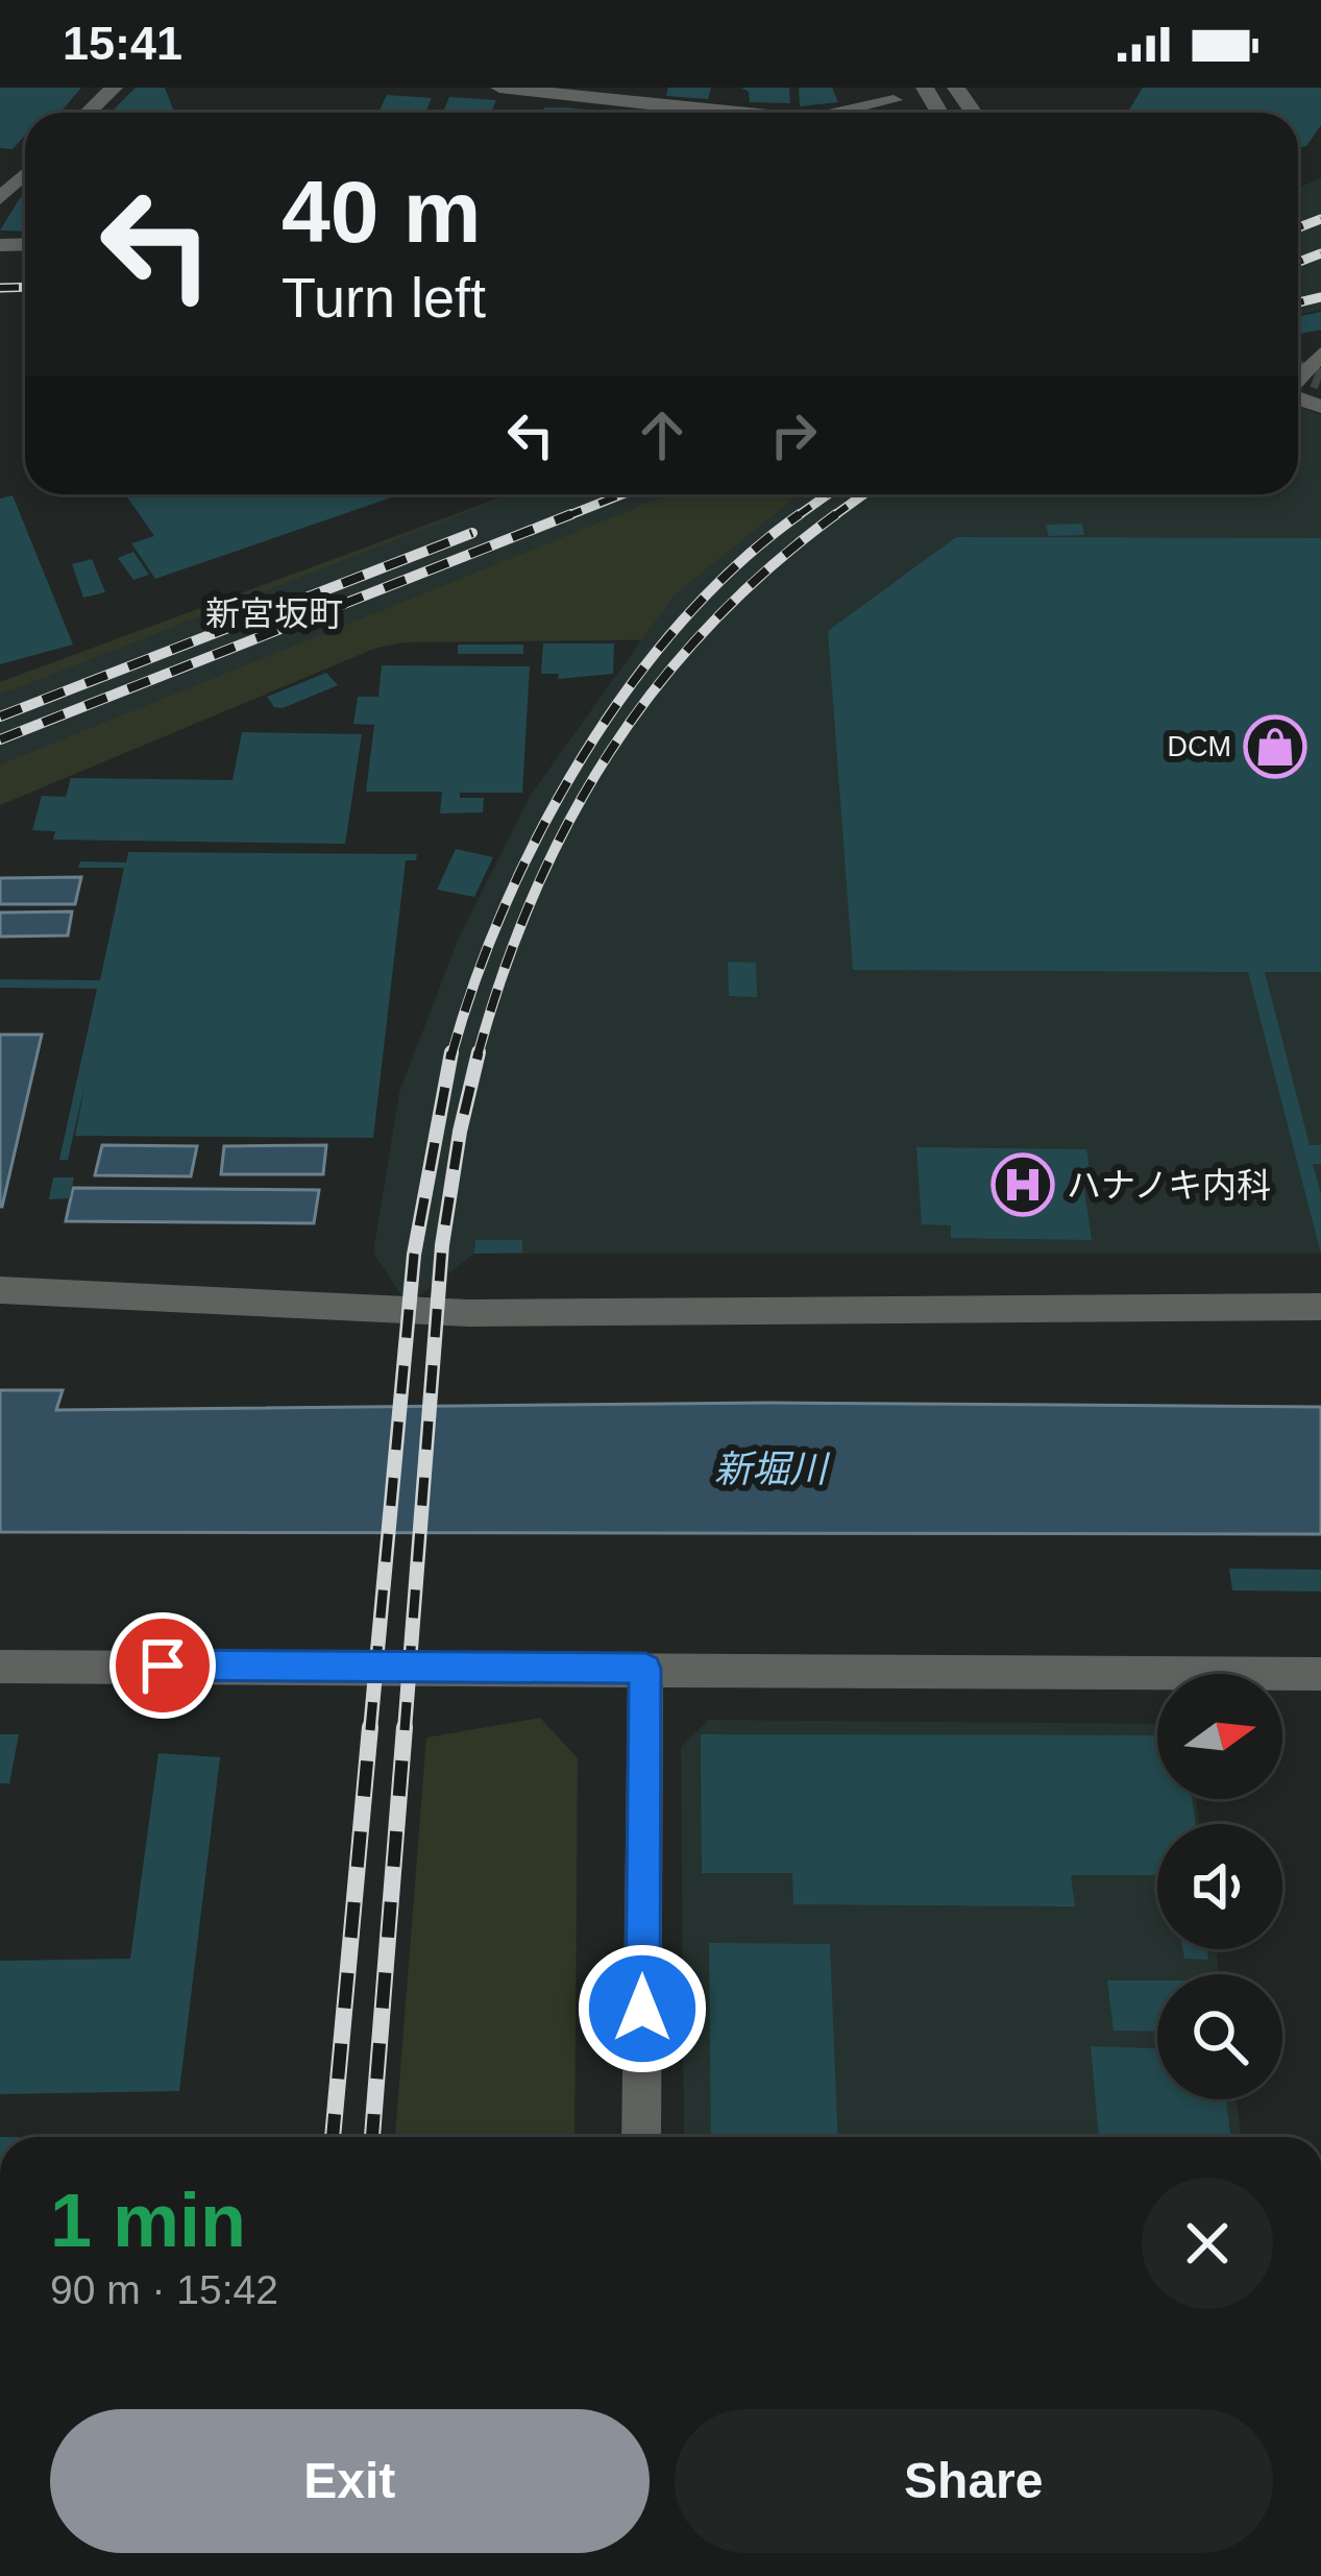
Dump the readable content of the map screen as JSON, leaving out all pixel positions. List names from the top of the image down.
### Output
{
  "districts": ["新宮坂町"],
  "water": ["新堀川"],
  "places": {
    "shop": ["DCM"],
    "hospital": ["ハナノキ内科"]
  },
  "north": "right",
  "page": {
    "status": "15:41",
    "turn": ["40 m", "Turn left"],
    "heading": ["1 min", "90 m · 15:42"],
    "buttons": ["Exit", "Share"]
  }
}
